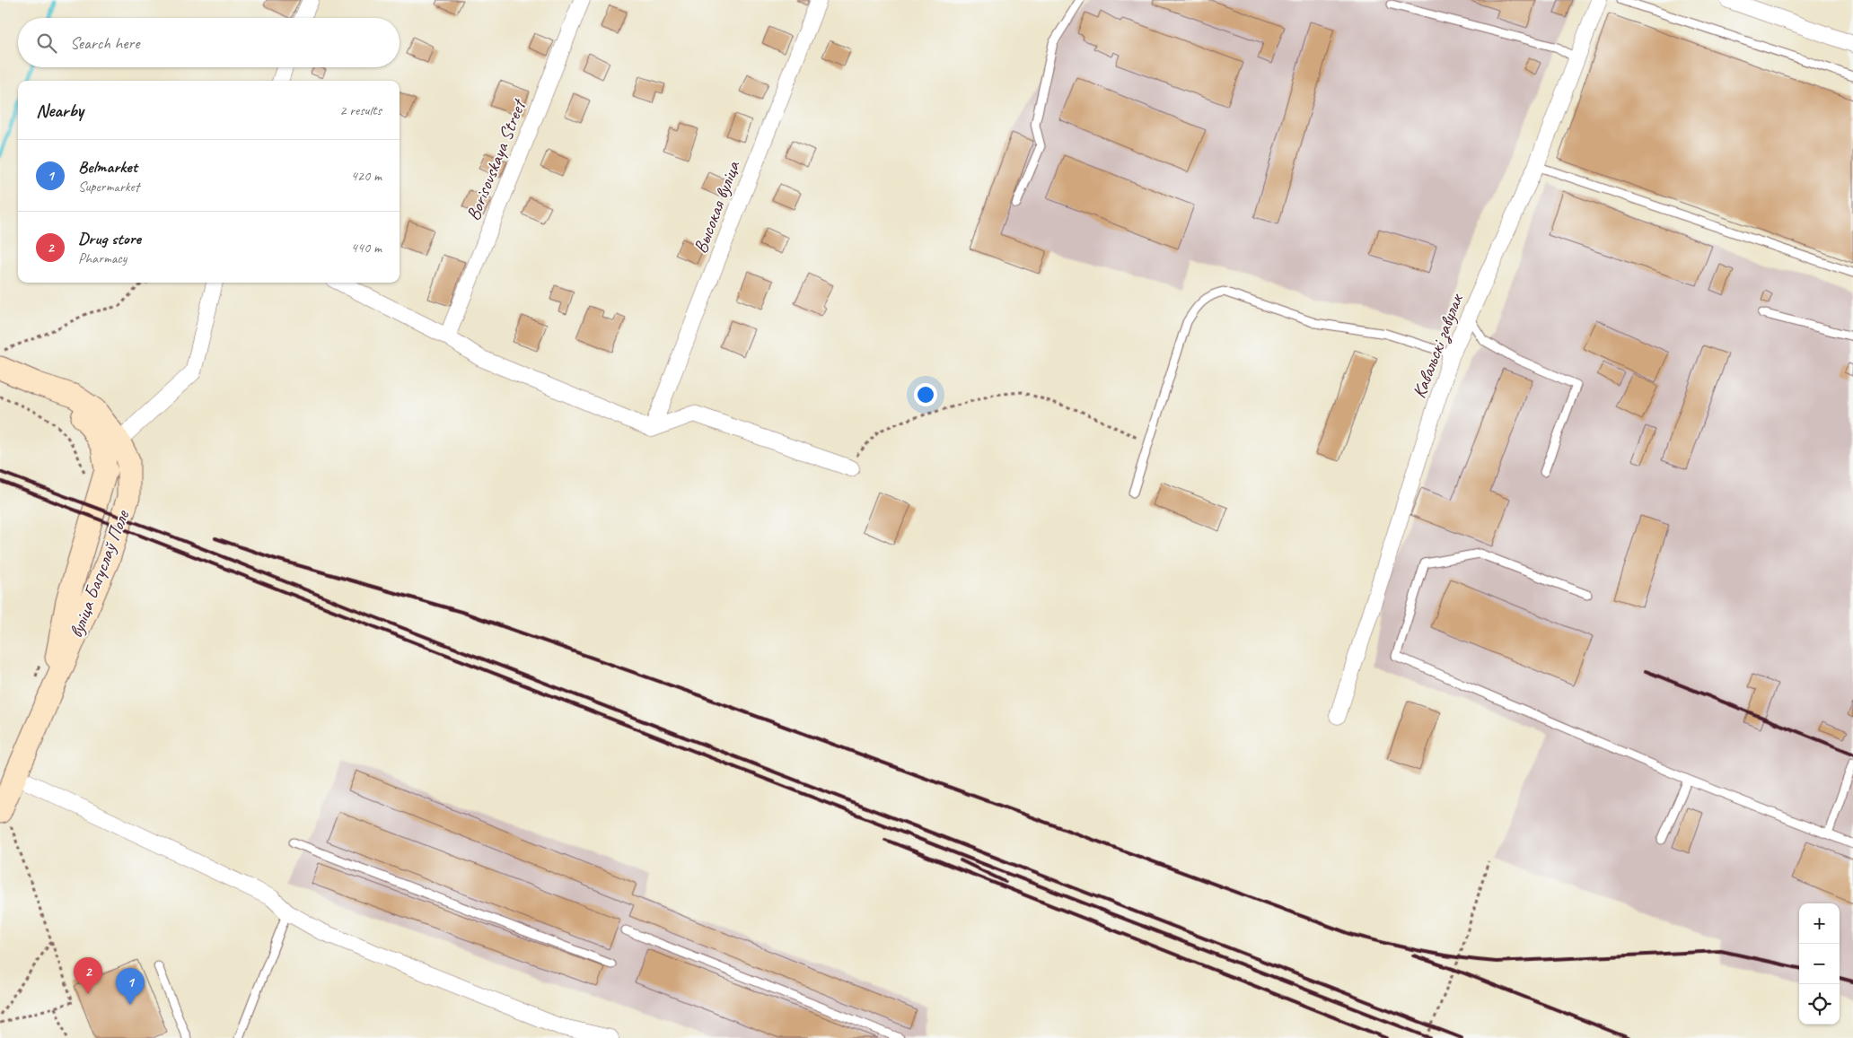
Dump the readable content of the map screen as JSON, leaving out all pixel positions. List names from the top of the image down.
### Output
{
  "streets": {
    "main road": ["вуліца Багуслаў Поле"],
    "street": ["Borisovskaya Street", "Высокая вуліца", "Кавальскі завулак"]
  },
  "page": {
    "search": "Search here",
    "heading": ["Nearby", "2 results"],
    "list": [
      {
        "mark": "1",
        "name": "Belmarket",
        "note": "Supermarket",
        "value": "420 m"
      },
      {
        "mark": "2",
        "name": "Drug store",
        "note": "Pharmacy",
        "value": "440 m"
      }
    ],
    "map_buttons": ["+", "−"],
    "pins": ["2", "1"]
  }
}
